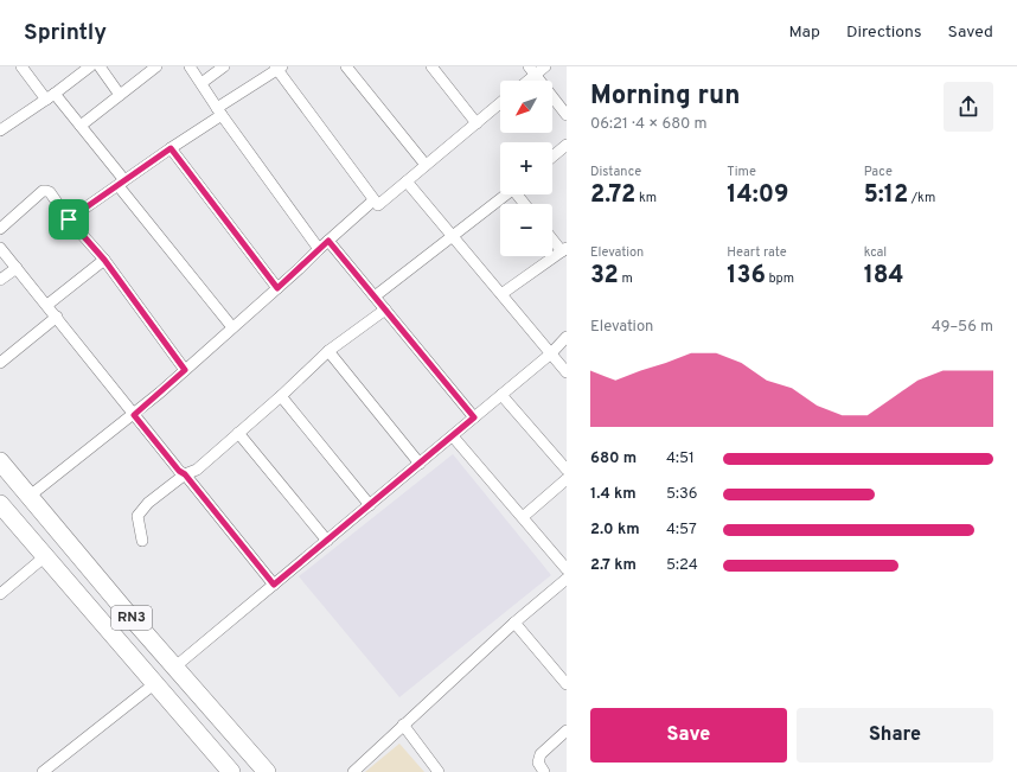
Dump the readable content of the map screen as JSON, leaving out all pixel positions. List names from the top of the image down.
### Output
{
  "streets": {
    "highway": ["RN3"]
  },
  "north": "bottom left",
  "page": {
    "header": "Sprintly",
    "nav": ["Map", "Directions", "Saved"],
    "heading": ["Morning run", "06:21 · 4 × 680 m"],
    "map_buttons": ["+", "−"],
    "stats": [
      ["Distance", "2.72 km"],
      ["Time", "14:09"],
      ["Pace", "5:12 /km"],
      ["Elevation", "32 m"],
      ["Heart rate", "136 bpm"],
      ["kcal", "184"]
    ],
    "chart": ["Elevation", "49–56 m"],
    "list": [
      {
        "name": "680 m",
        "note": "4:51"
      },
      {
        "name": "1.4 km",
        "note": "5:36"
      },
      {
        "name": "2.0 km",
        "note": "4:57"
      },
      {
        "name": "2.7 km",
        "note": "5:24"
      }
    ],
    "buttons": ["Save", "Share"]
  }
}
